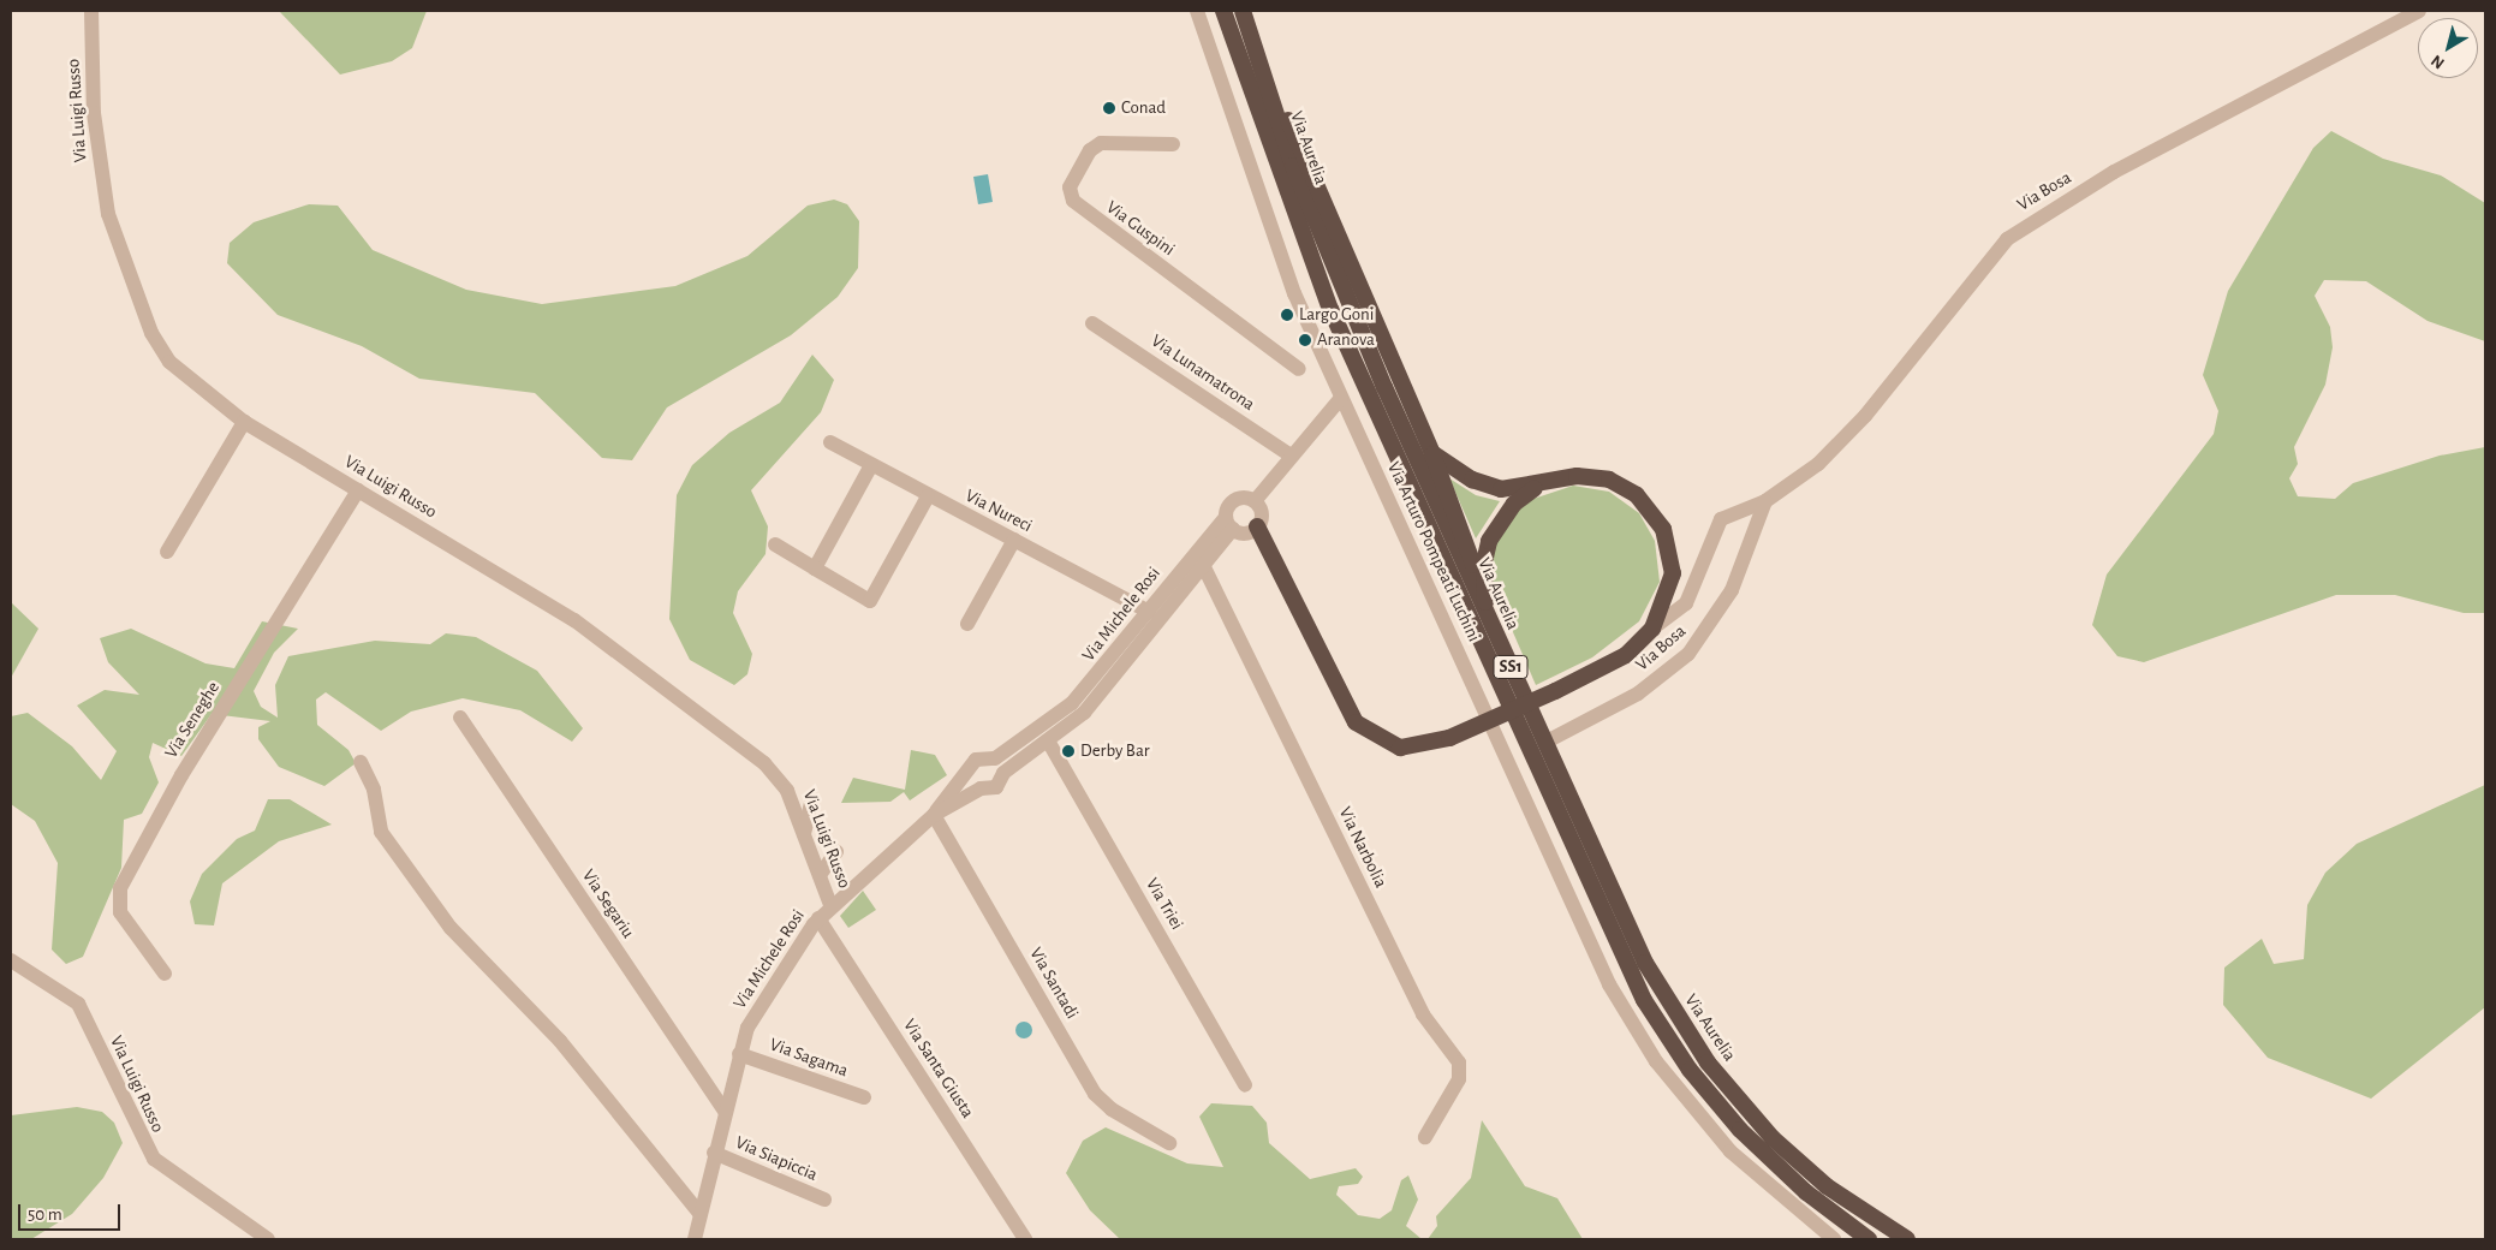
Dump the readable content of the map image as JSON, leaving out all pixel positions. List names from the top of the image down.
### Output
{
  "streets": {
    "highway": ["Via Aurelia", "SS1"],
    "street": [
      "Via Luigi Russo",
      "Via Bosa",
      "Via Guspini",
      "Via Lunamatrona",
      "Via Nureci",
      "Via Arturo Pompeati Luchini",
      "Via Michele Rosi",
      "Via Seneghe",
      "Via Narbolia",
      "Via Segariu",
      "Via Triei",
      "Via Santadi",
      "Via Sagama",
      "Via Santa Giusta",
      "Via Siapiccia"
    ]
  },
  "crossings": [
    ["Via Luigi Russo", "Via Michele Rosi"],
    ["Via Luigi Russo", "Via Seneghe"],
    ["Via Aurelia", "Via Bosa"],
    ["Via Nureci", "Via Michele Rosi"],
    ["Via Michele Rosi", "Via Narbolia"],
    ["Via Michele Rosi", "Via Segariu"],
    ["Via Michele Rosi", "Via Triei"],
    ["Via Michele Rosi", "Via Santadi"],
    ["Via Michele Rosi", "Via Sagama"],
    ["Via Michele Rosi", "Via Santa Giusta"],
    ["Via Michele Rosi", "Via Siapiccia"]
  ],
  "places": [
    "Conad",
    "Largo Goni",
    "Aranova",
    "Derby Bar"
  ],
  "scale_bar": "50 m",
  "north": "bottom left"
}
